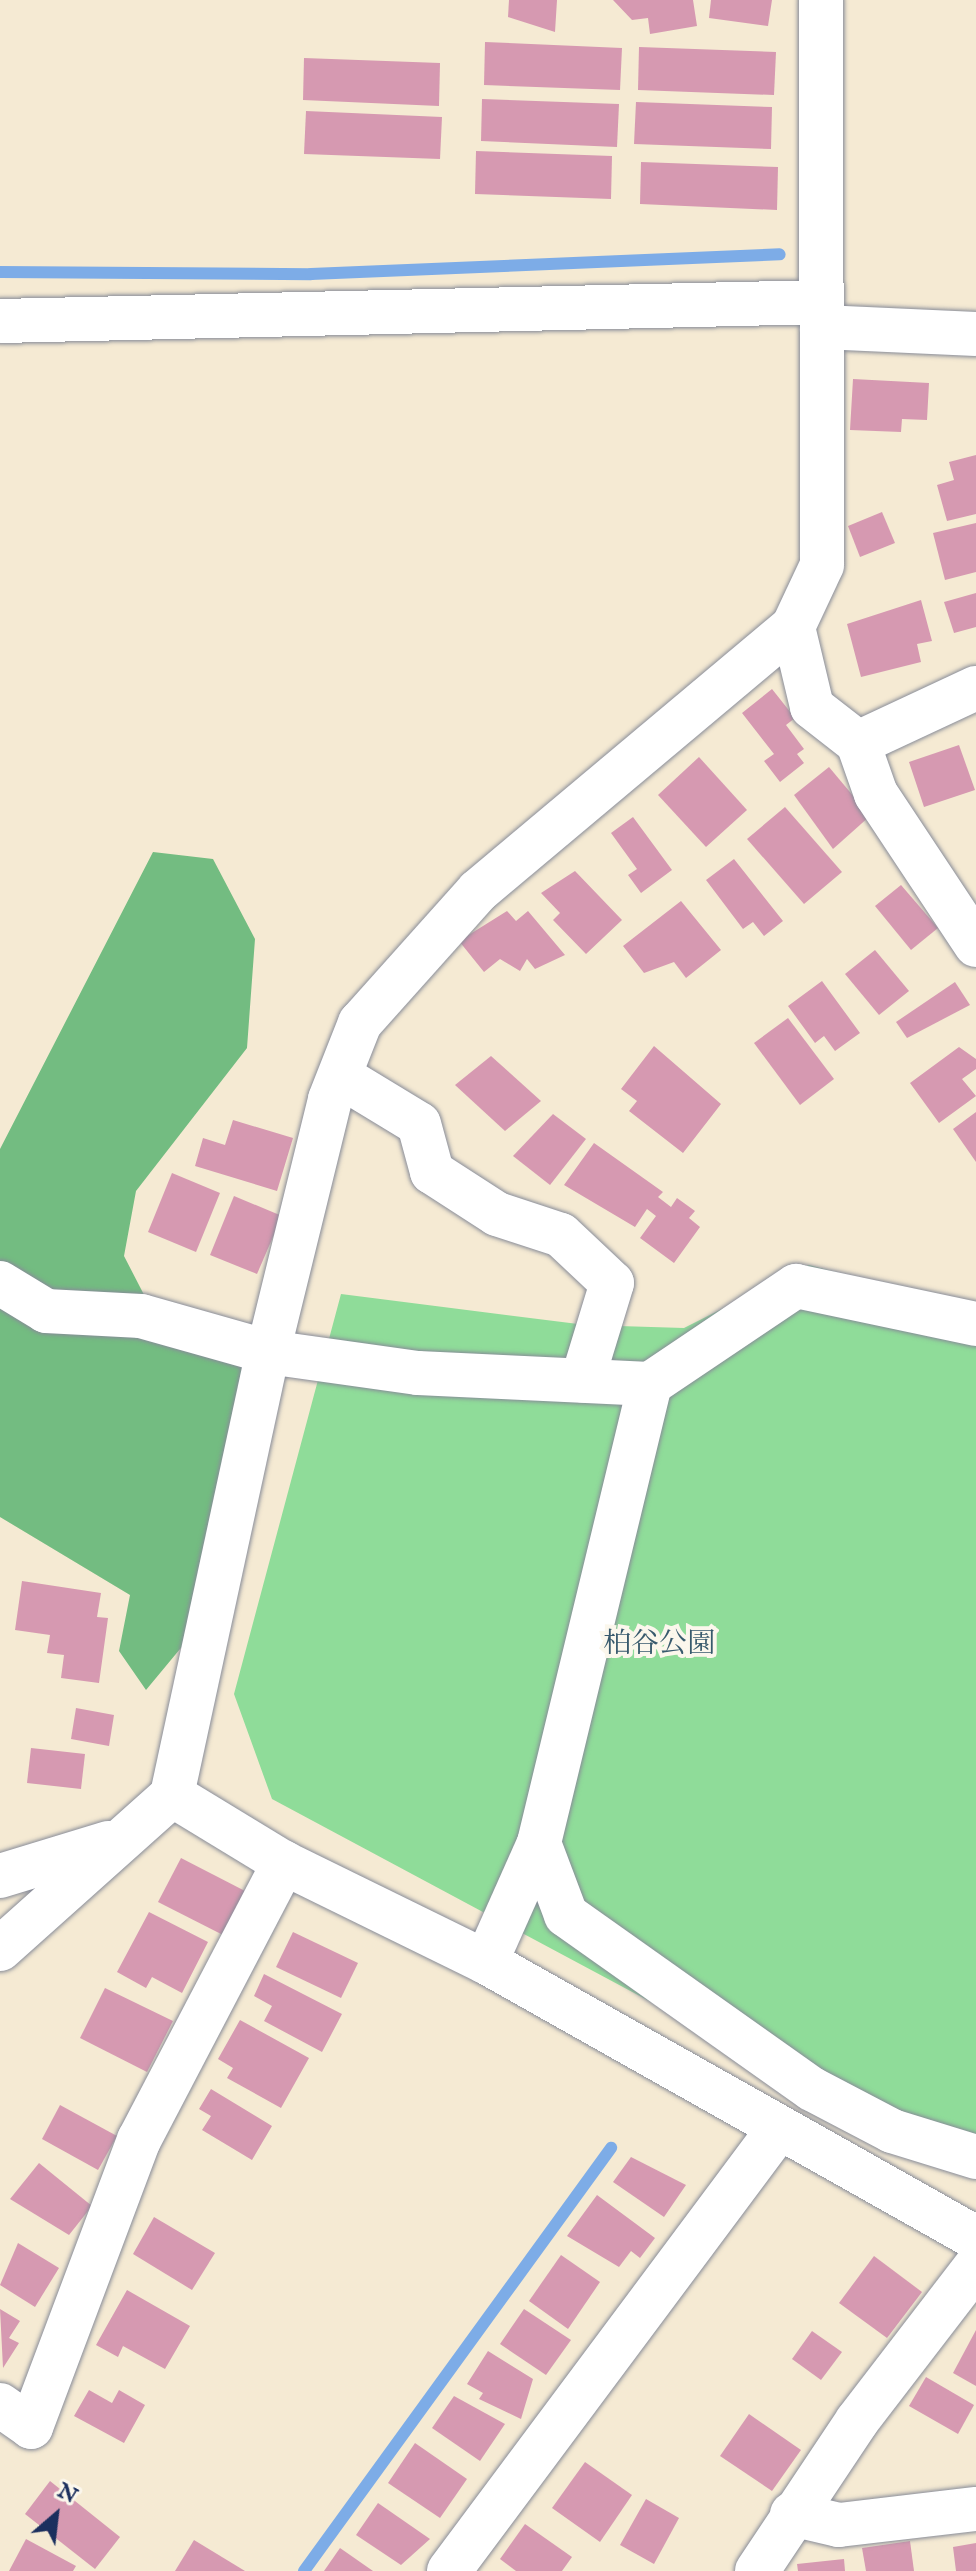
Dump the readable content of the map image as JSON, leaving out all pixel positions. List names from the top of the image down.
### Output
{
  "parks": ["柏谷公園"],
  "north": "top right"
}
